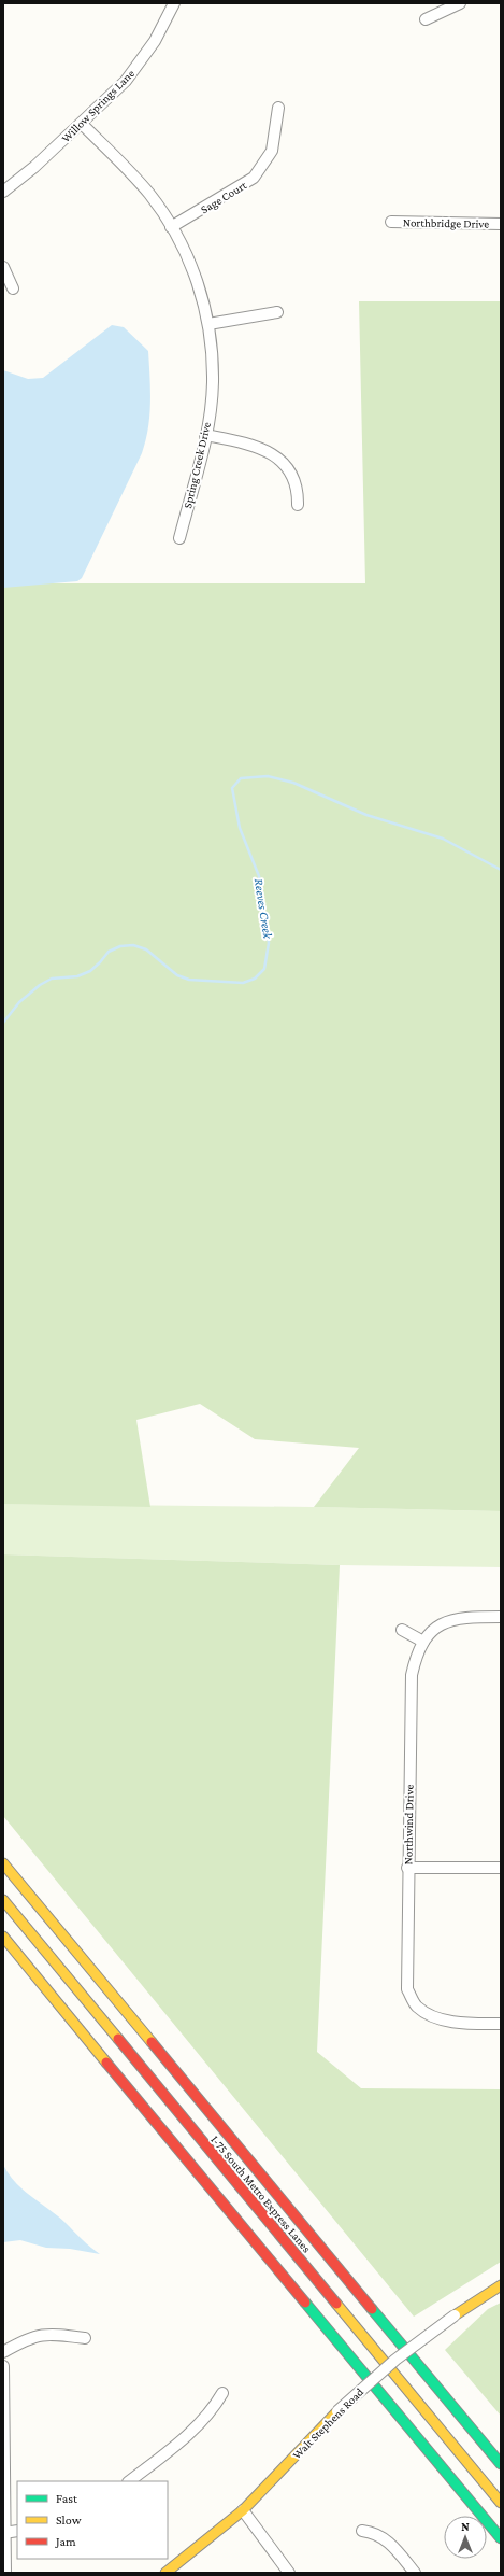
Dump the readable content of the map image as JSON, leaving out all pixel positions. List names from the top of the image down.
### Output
{
  "streets": {
    "main road": ["I-75 South Metro Express Lanes", "Walt Stephens Road"],
    "street": [
      "Willow Springs Lane",
      "Sage Court",
      "Northbridge Drive",
      "Spring Creek Drive",
      "Northwind Drive"
    ]
  },
  "crossings": [
    ["Willow Springs Lane", "Spring Creek Drive"],
    ["Sage Court", "Spring Creek Drive"]
  ],
  "water": ["Reeves Creek"],
  "legend": ["Fast", "Slow", "Jam"],
  "north": "top"
}
